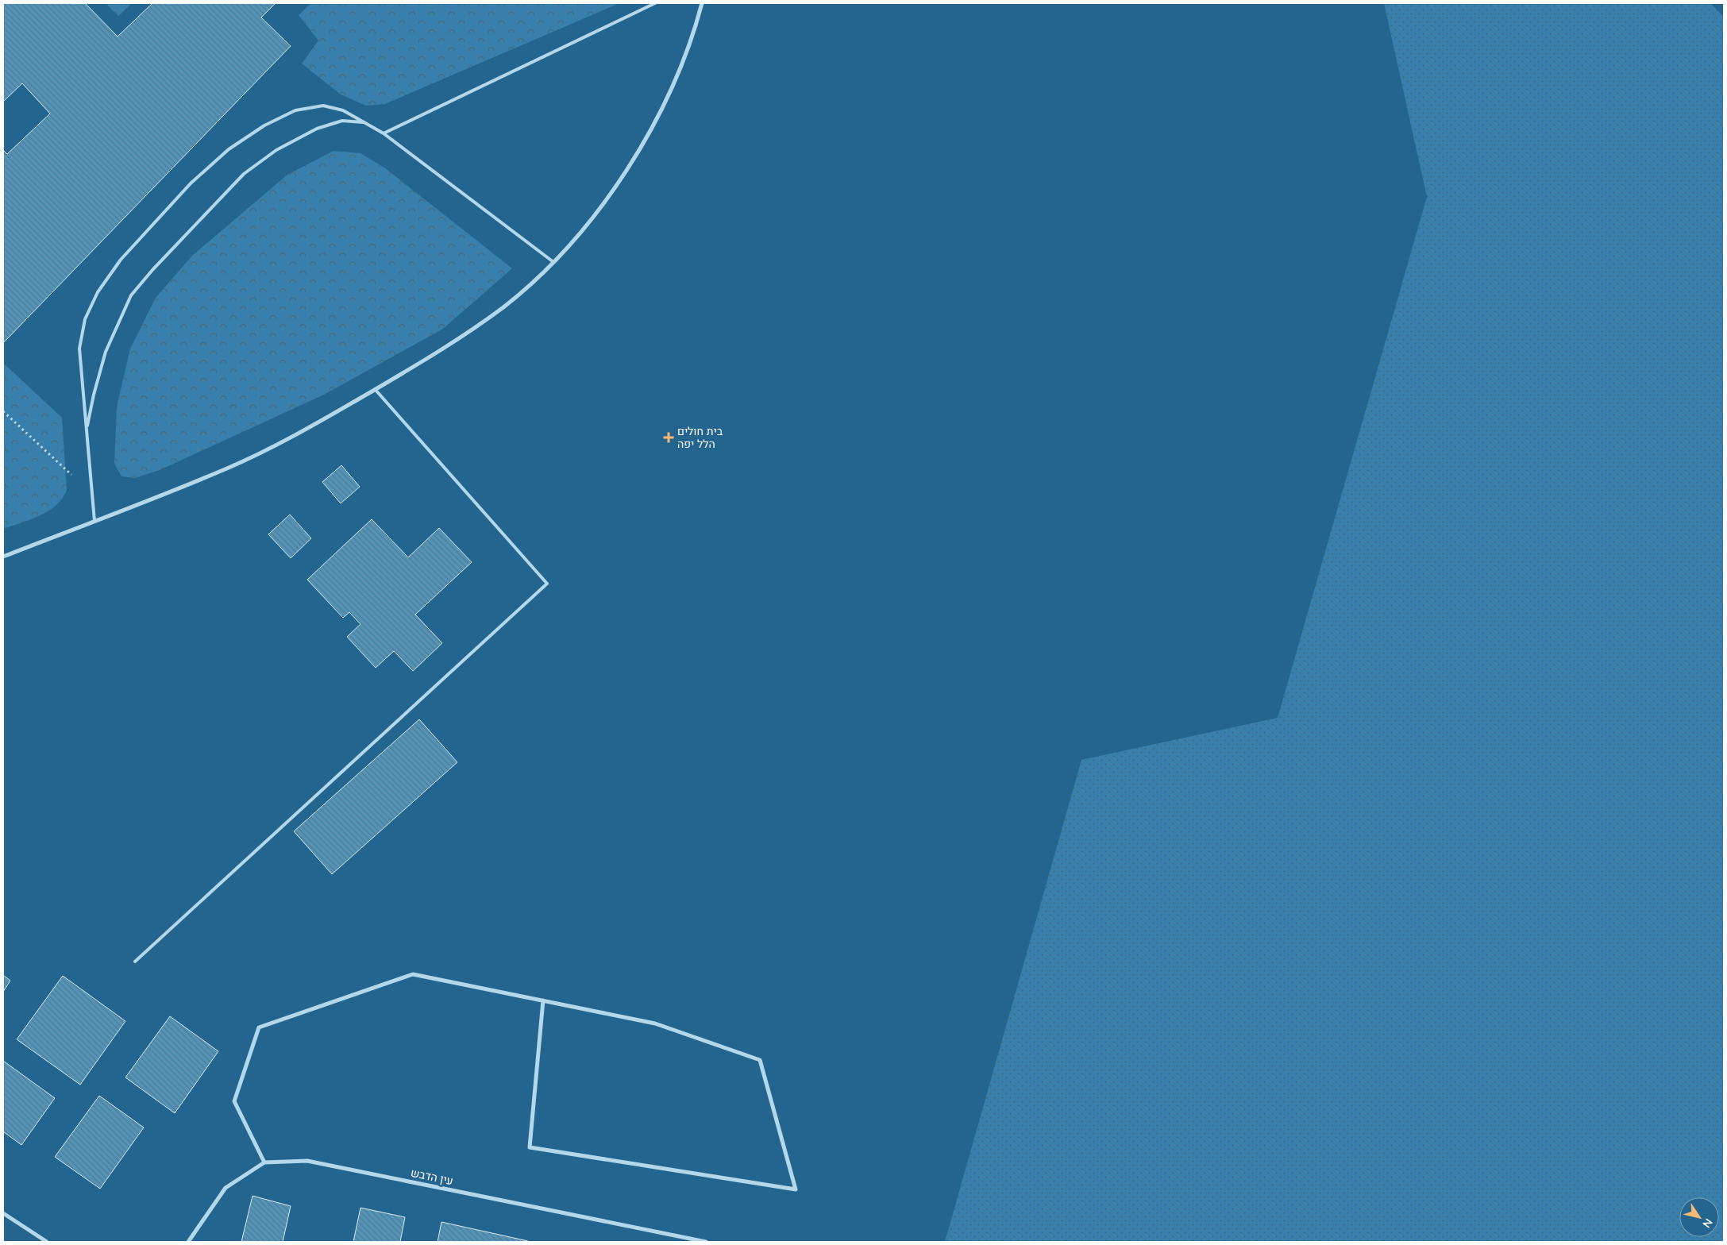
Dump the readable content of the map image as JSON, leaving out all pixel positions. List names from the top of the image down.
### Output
{
  "streets": {
    "street": ["עין הדבש"]
  },
  "places": {
    "health": ["בית חולים הלל יפה"]
  },
  "north": "bottom right"
}
